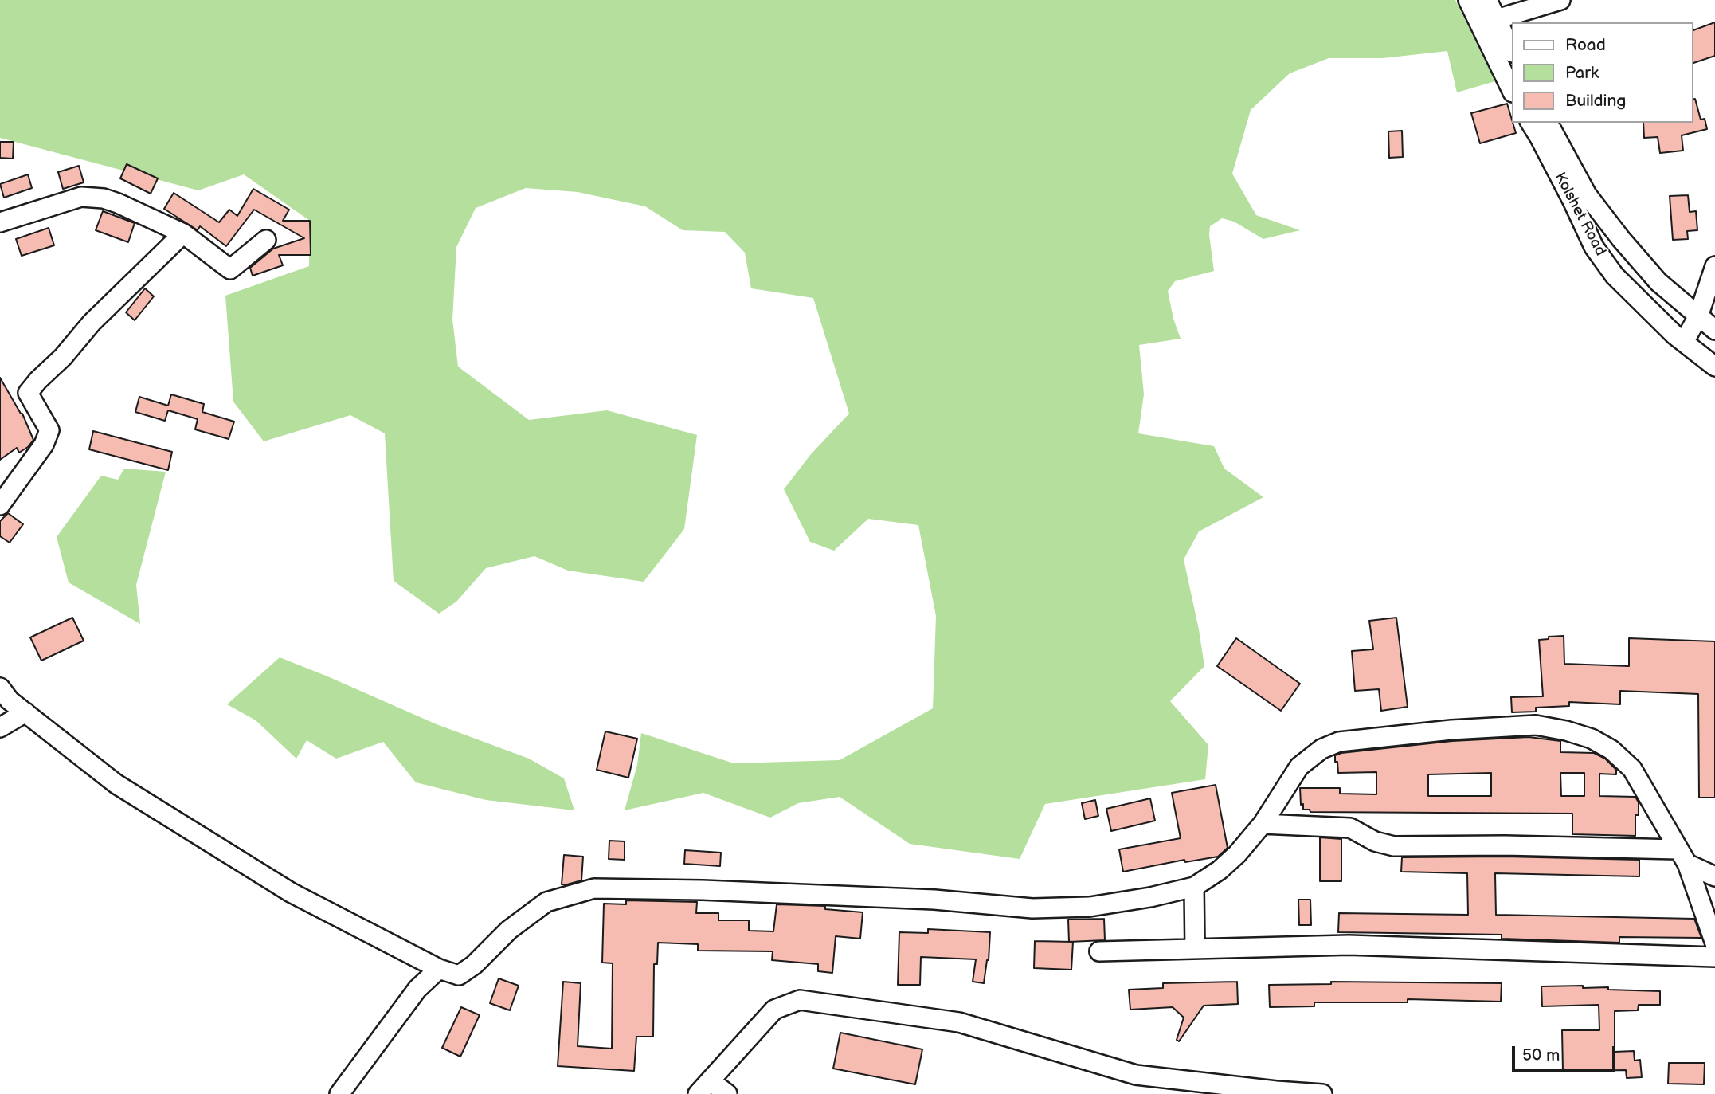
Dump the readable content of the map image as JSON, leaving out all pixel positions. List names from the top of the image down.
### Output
{
  "streets": {
    "street": ["Kolshet Road"]
  },
  "legend": ["Road", "Park", "Building"],
  "scale_bar": "50 m"
}
